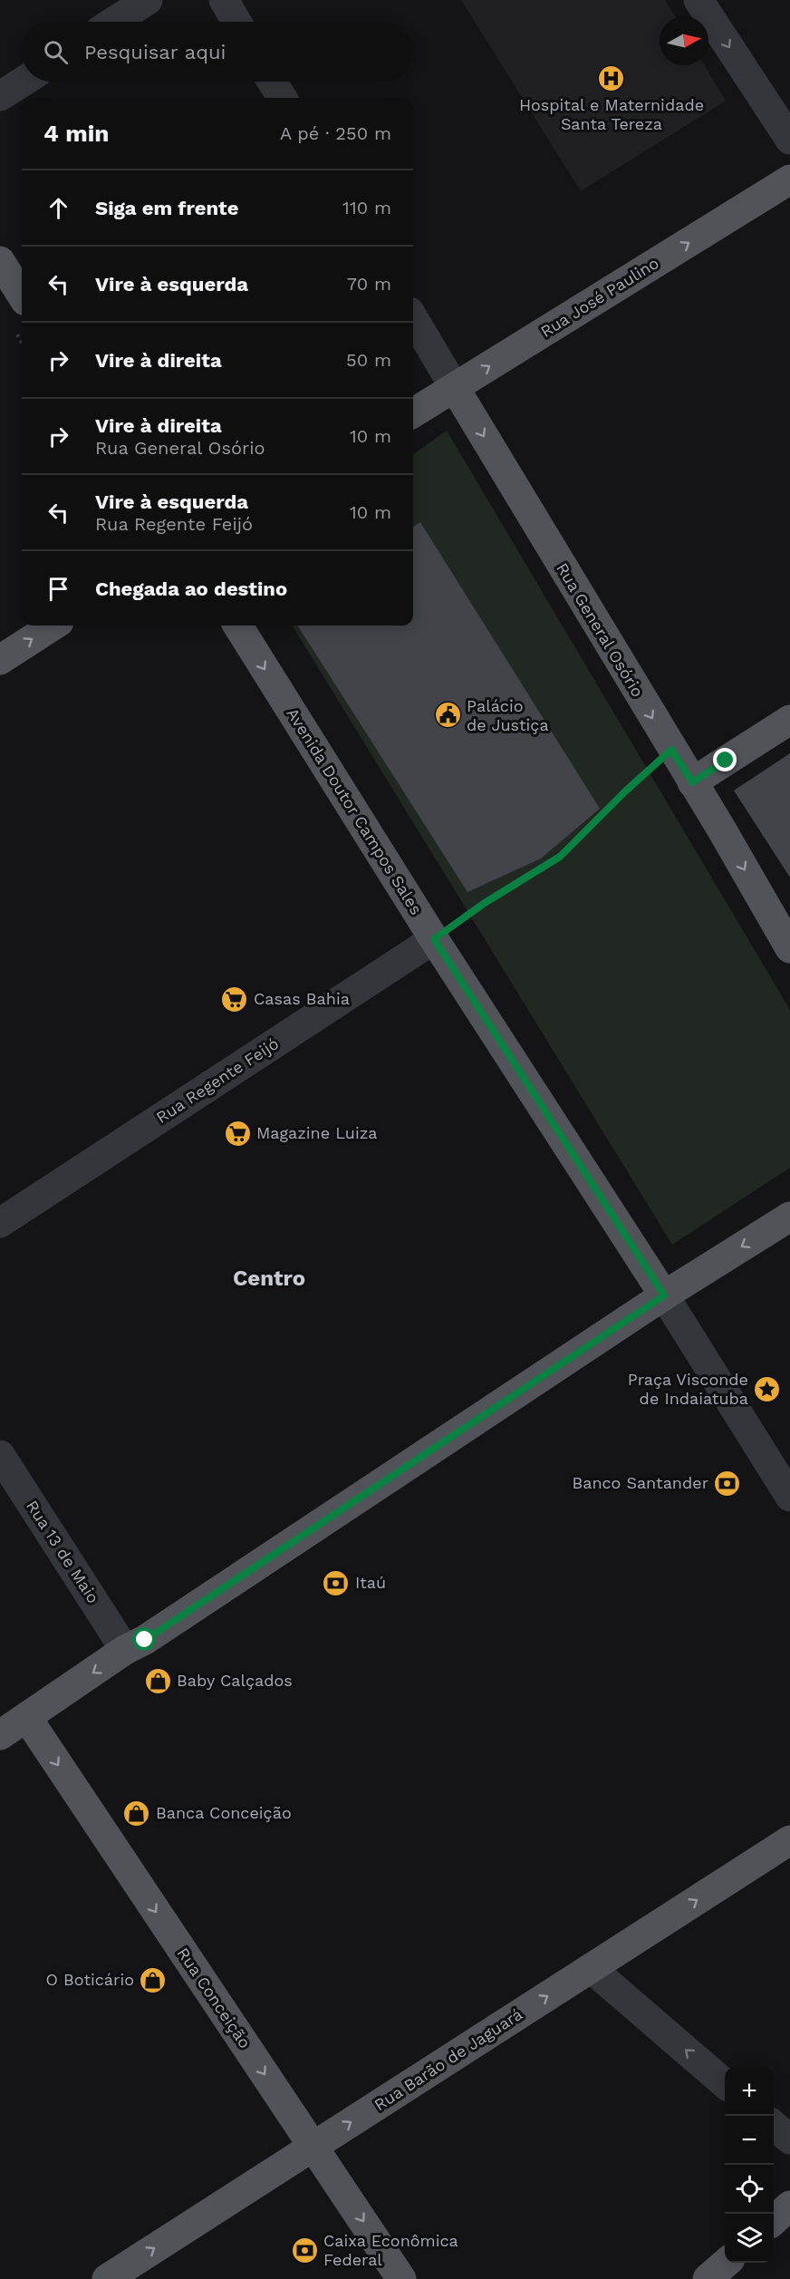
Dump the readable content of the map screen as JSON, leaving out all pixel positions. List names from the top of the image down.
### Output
{
  "streets": {
    "main road": [
      "Rua José Paulino",
      "Rua General Osório",
      "Avenida Doutor Campos Sales",
      "Rua Conceição",
      "Rua Barão de Jaguará"
    ],
    "street": ["Rua Regente Feijó", "Rua 13 de Maio"]
  },
  "crossings": [
    ["Rua José Paulino", "Rua General Osório"],
    ["Avenida Doutor Campos Sales", "Rua Regente Feijó"],
    ["Rua Conceição", "Rua Barão de Jaguará"]
  ],
  "one_way": [
    "Rua José Paulino",
    "Rua General Osório",
    "Avenida Doutor Campos Sales",
    "Rua Conceição",
    "Rua Barão de Jaguará"
  ],
  "districts": ["Centro"],
  "places": {
    "hospital": ["Hospital e Maternidade Santa Tereza"],
    "public building": ["Palácio de Justiça"],
    "supermarket": ["Casas Bahia", "Magazine Luiza"],
    "place": ["Praça Visconde de Indaiatuba"],
    "bank": ["Banco Santander", "Itaú", "Caixa Econômica Federal"],
    "shop": ["Baby Calçados", "Banca Conceição", "O Boticário"]
  },
  "north": "right",
  "page": {
    "search": "Pesquisar aqui",
    "heading": ["4 min", "A pé · 250 m"],
    "list": [
      ["Siga em frente", "110 m"],
      ["Vire à esquerda", "70 m"],
      ["Vire à direita", "50 m"],
      ["Vire à direita", "Rua General Osório", "10 m"],
      ["Vire à esquerda", "Rua Regente Feijó", "10 m"],
      "Chegada ao destino"
    ],
    "map_buttons": ["+", "−"]
  }
}
